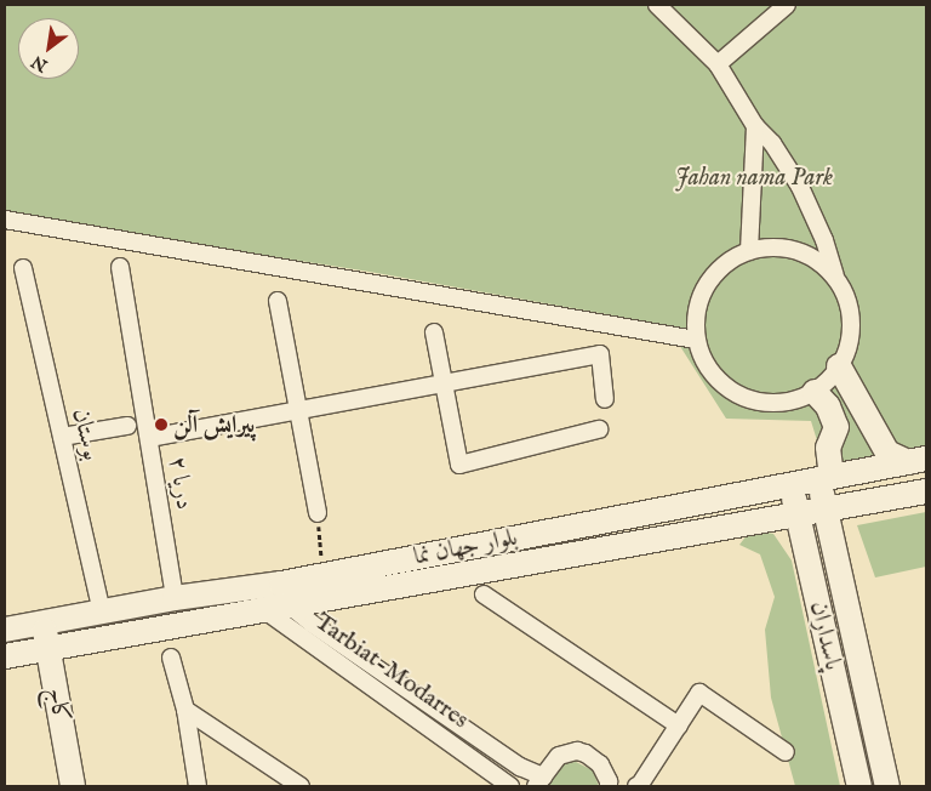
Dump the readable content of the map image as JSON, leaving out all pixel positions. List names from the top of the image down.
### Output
{
  "streets": {
    "street": [
      "بوستان",
      "دریا ۲",
      "بلوار جهان نما",
      "پاسداران",
      "Tarbiat-Modarres",
      "کاج"
    ]
  },
  "crossings": [
    ["بوستان", "بلوار جهان نما"],
    ["دریا ۲", "بلوار جهان نما"],
    ["بلوار جهان نما", "پاسداران"],
    ["بلوار جهان نما", "Tarbiat-Modarres"],
    ["بلوار جهان نما", "کاج"]
  ],
  "parks": ["Jahan nama Park"],
  "places": ["پیرایش آلن"],
  "north": "bottom left"
}
